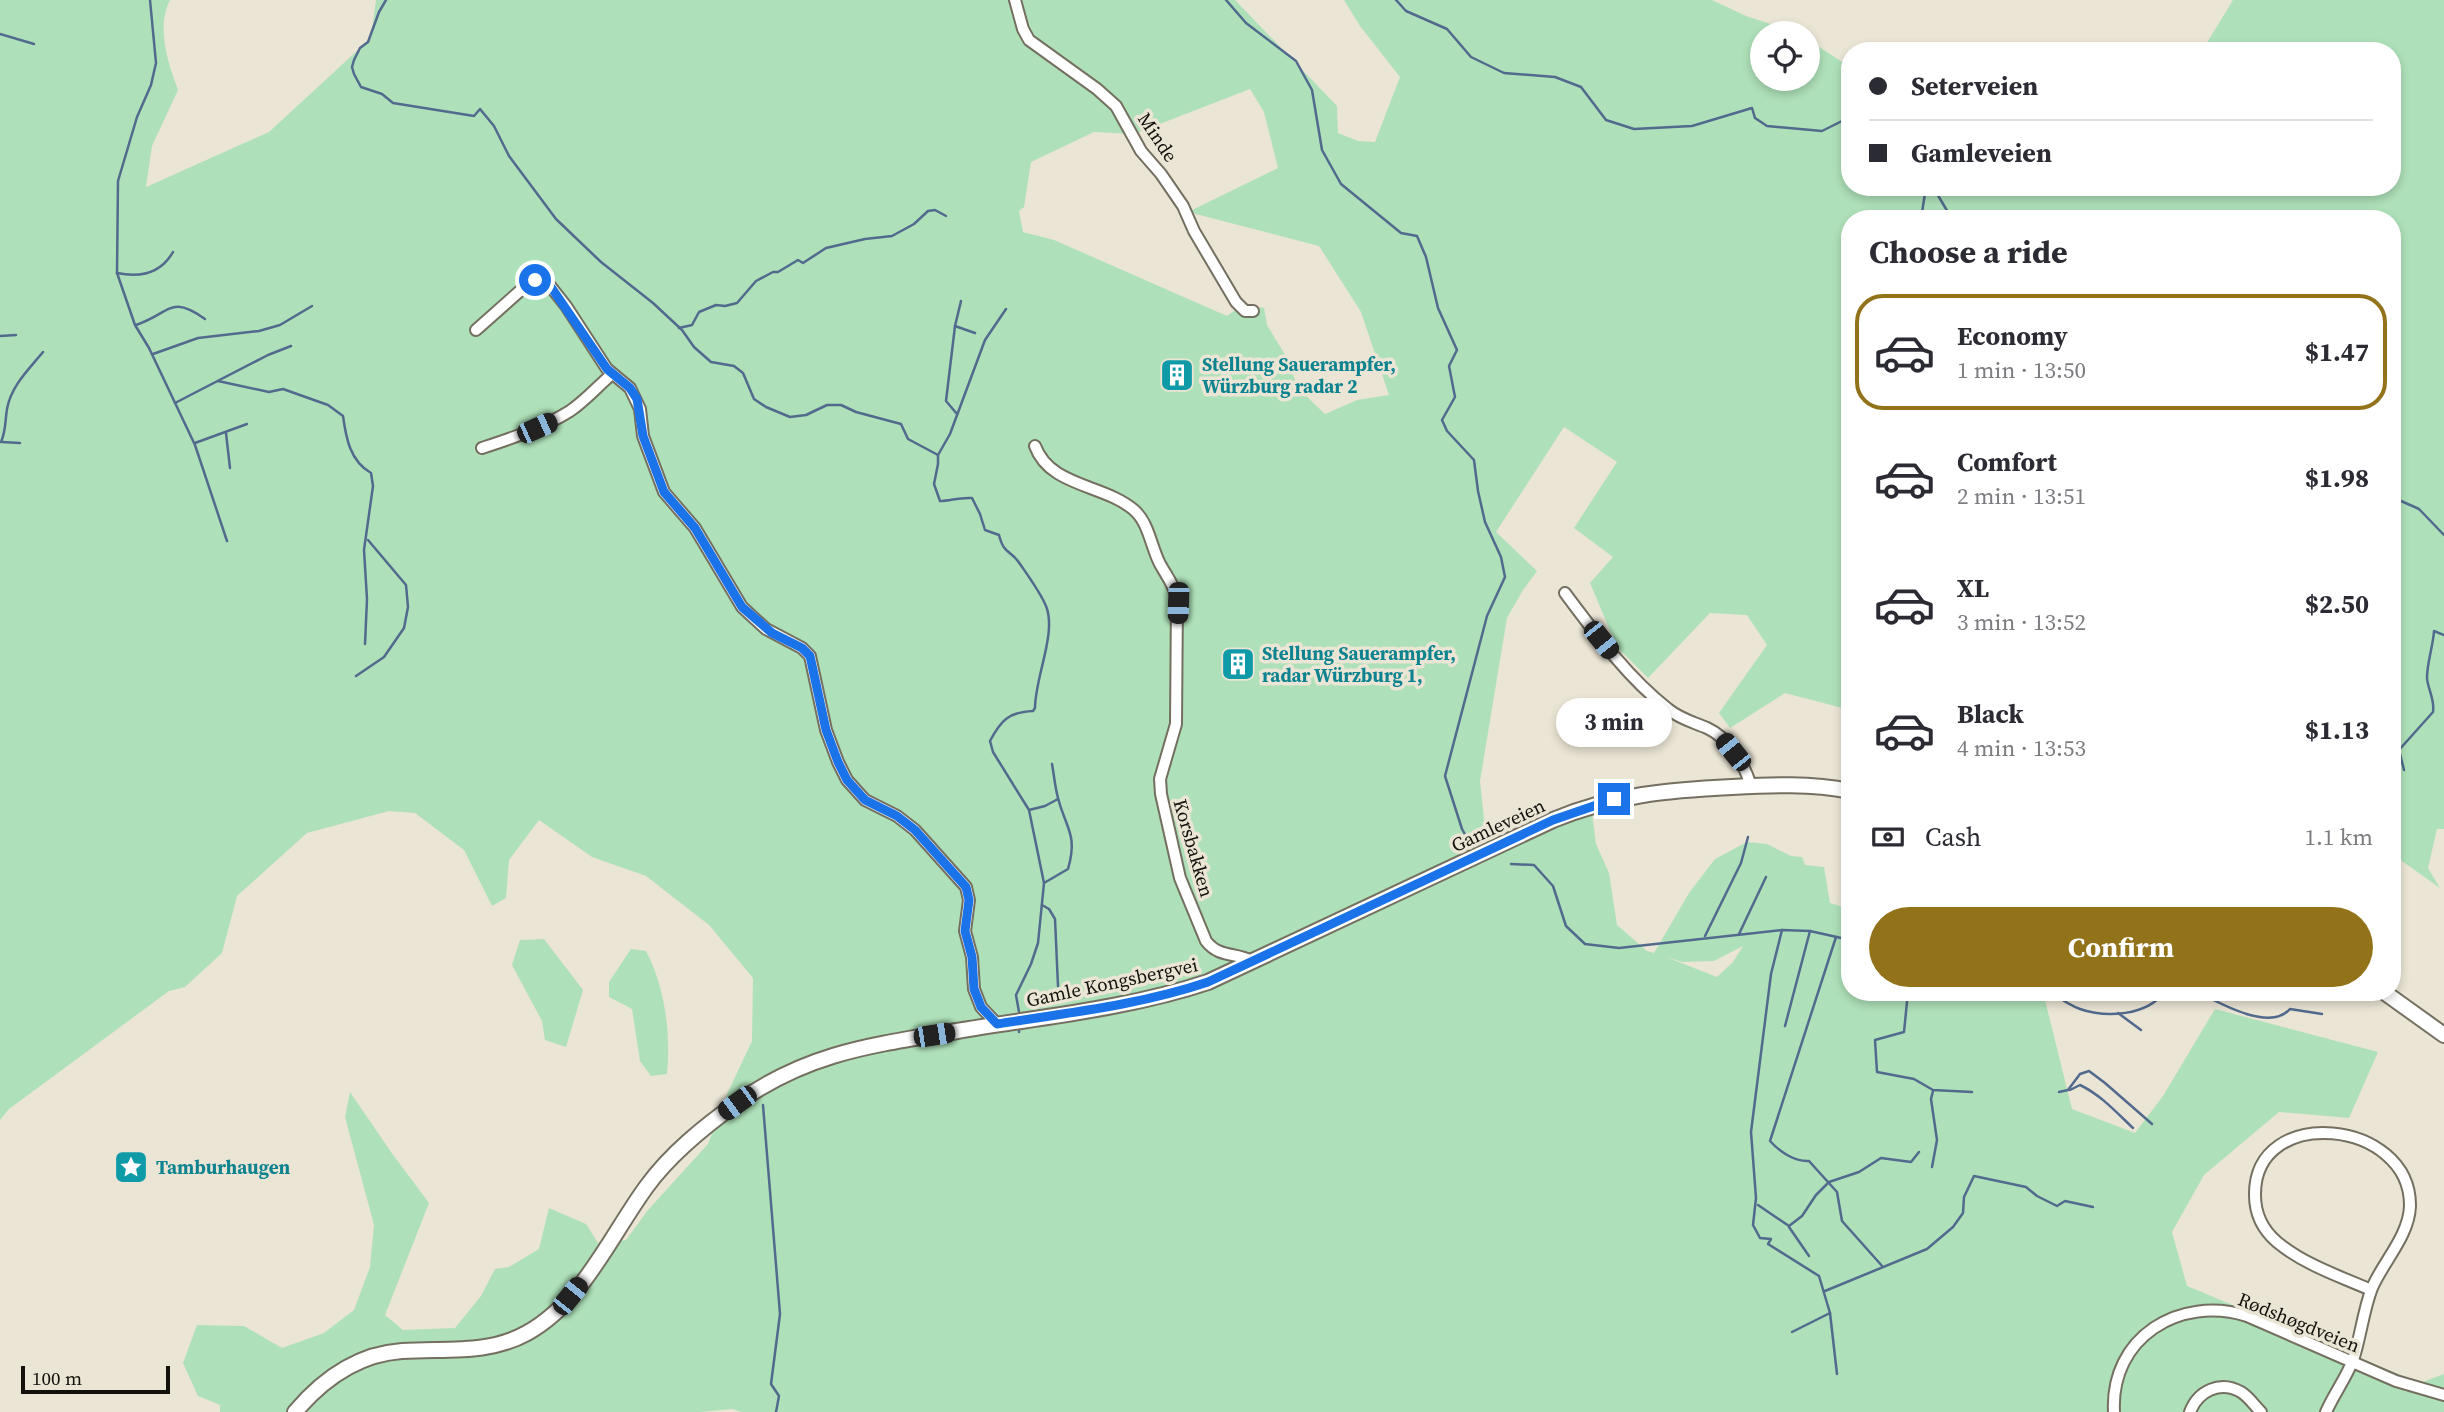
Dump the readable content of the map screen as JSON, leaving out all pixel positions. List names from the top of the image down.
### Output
{
  "streets": {
    "main road": ["Gamleveien", "Gamle Kongsbergvei"],
    "street": ["Minde", "Korsbakken", "Rødshøgdveien"]
  },
  "crossings": [
    ["Gamleveien", "Gamle Kongsbergvei"],
    ["Korsbakken", "Gamle Kongsbergvei"]
  ],
  "places": {
    "building": ["Stellung Sauerampfer, Würzburg radar 2", "Stellung Sauerampfer, radar Würzburg 1,"],
    "place": ["Tamburhaugen"]
  },
  "scale_bar": "100 m",
  "page": {
    "banner": ["Seterveien", "Gamleveien"],
    "heading": "Choose a ride",
    "list": [
      {
        "name": "Economy",
        "note": "1 min · 13:50",
        "value": "$1.47"
      },
      {
        "name": "Comfort",
        "note": "2 min · 13:51",
        "value": "$1.98"
      },
      {
        "name": "XL",
        "note": "3 min · 13:52",
        "value": "$2.50"
      },
      {
        "name": "Black",
        "note": "4 min · 13:53",
        "value": "$1.13"
      }
    ],
    "bubble": "3 min",
    "pay": ["Cash", "1.1 km"],
    "buttons": "Confirm",
    "scale": "100 m"
  }
}
